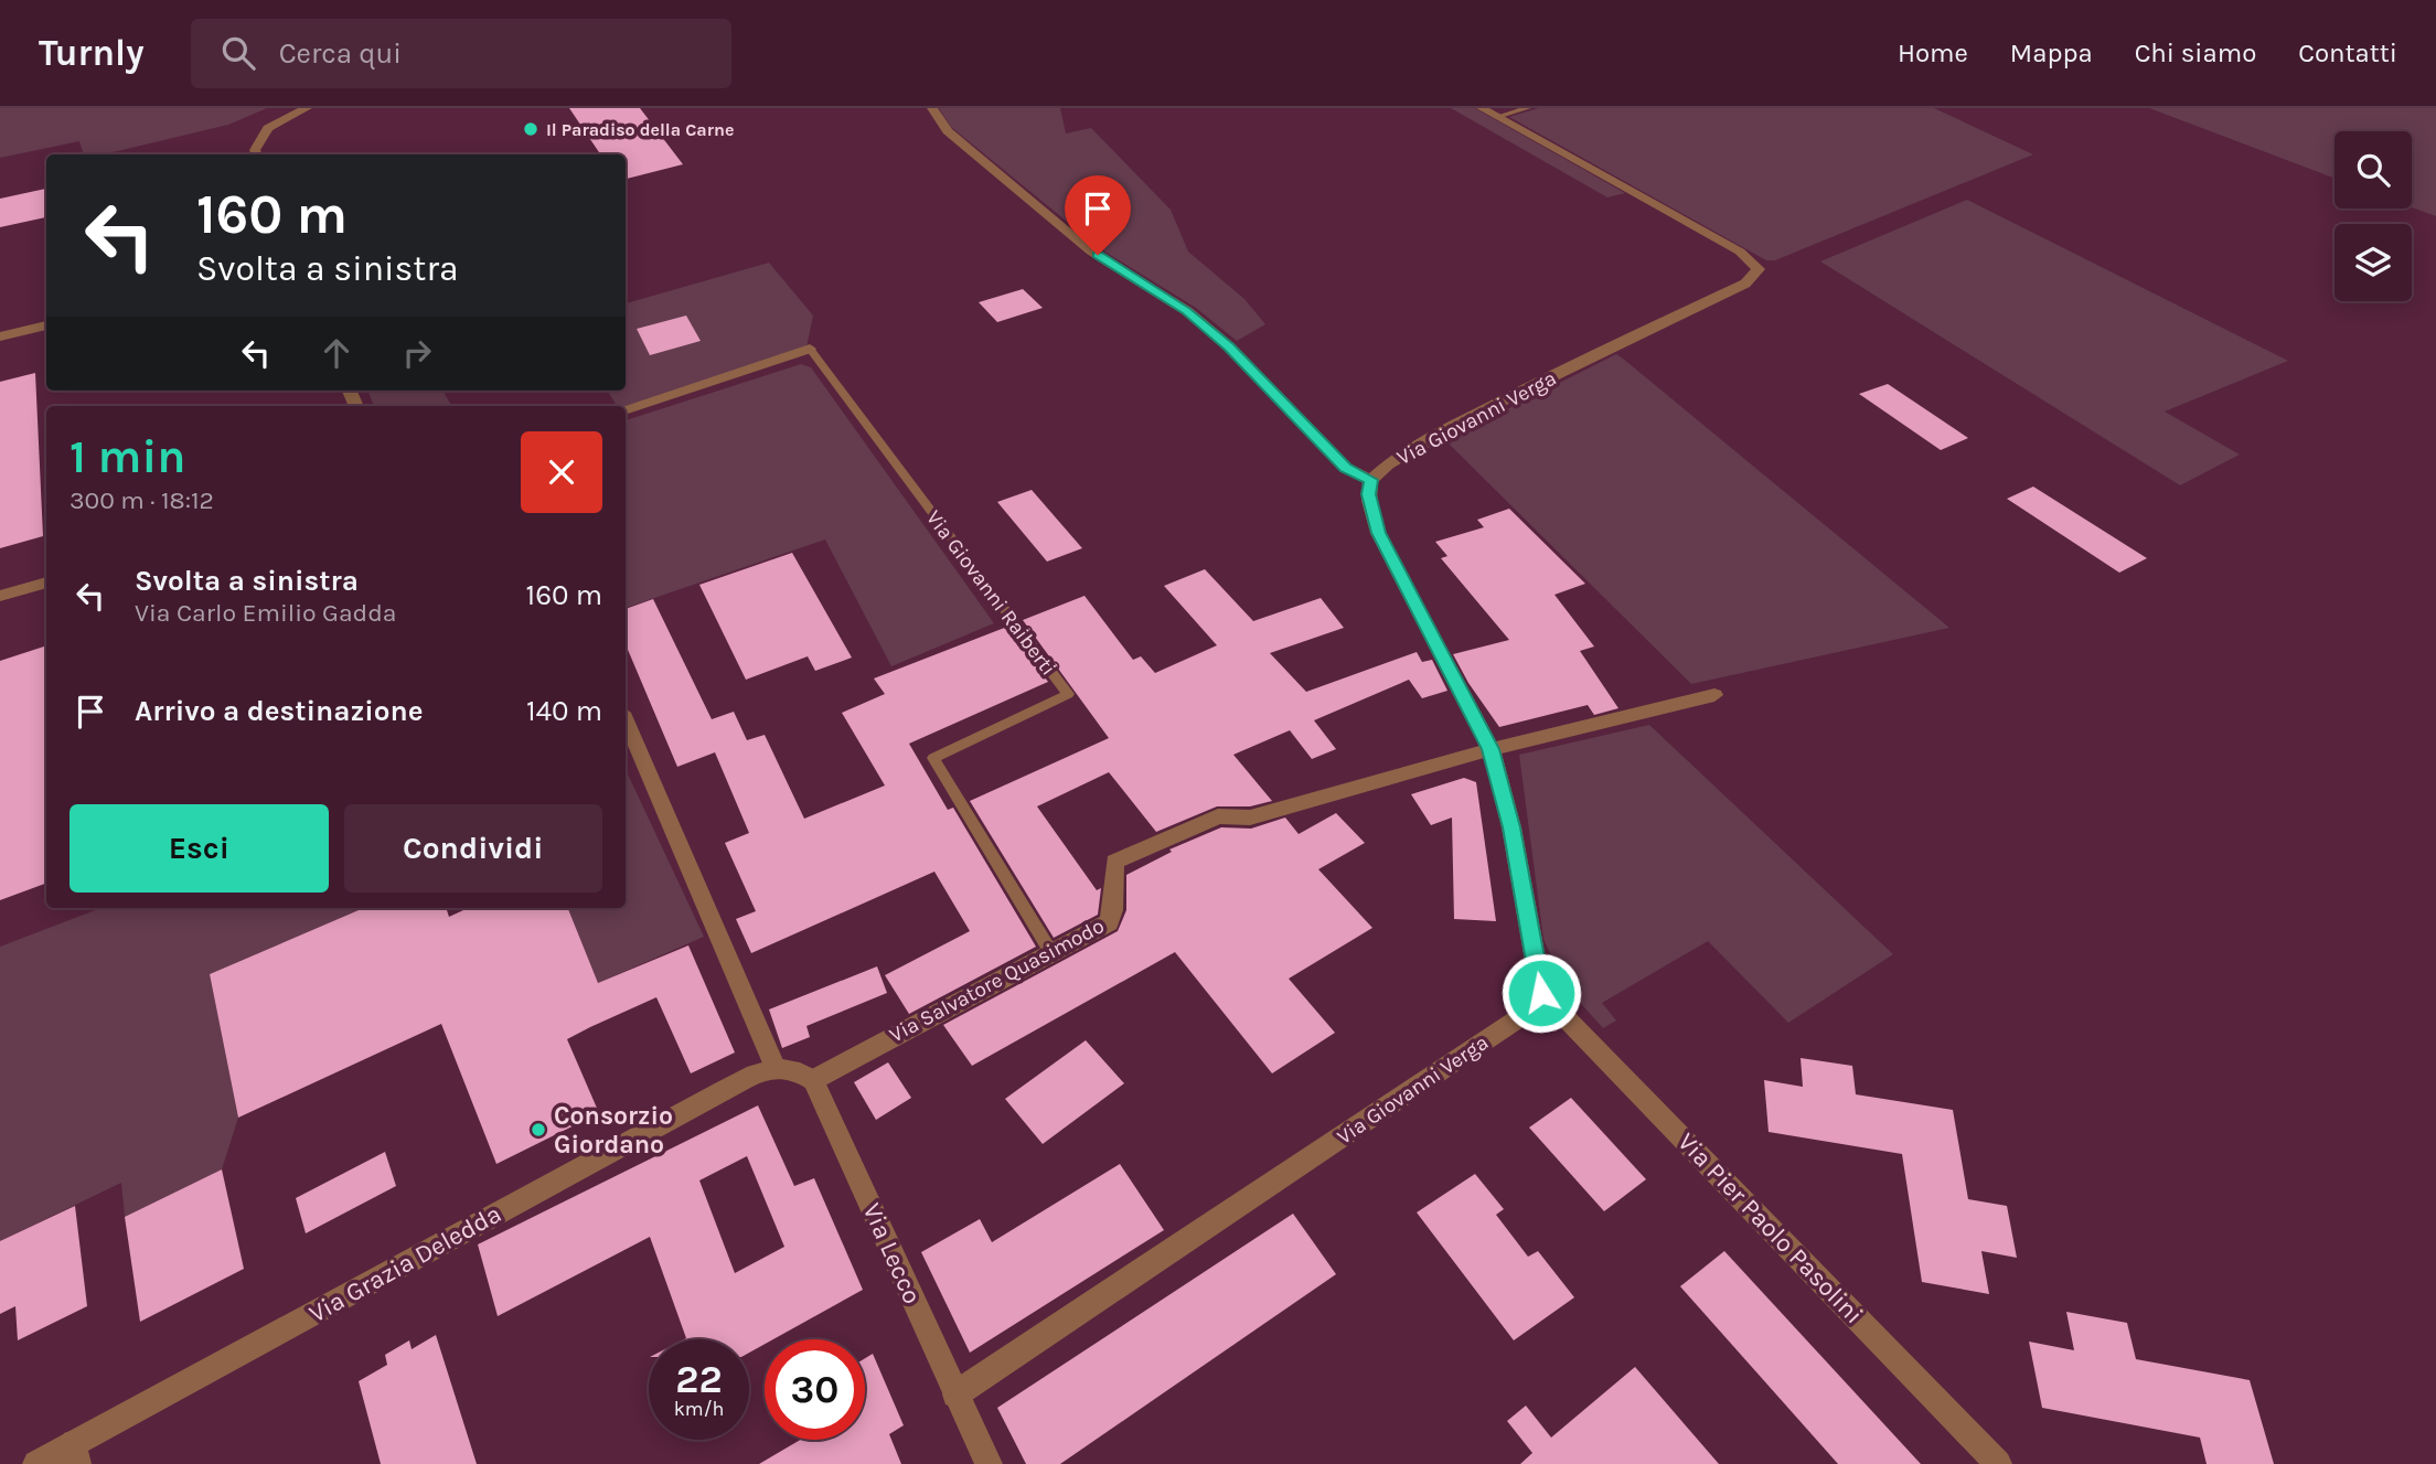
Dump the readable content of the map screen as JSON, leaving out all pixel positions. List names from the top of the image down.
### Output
{
  "streets": {
    "street": [
      "Via Giovanni Verga",
      "Via Giovanni Raiberti",
      "Via Salvatore Quasimodo",
      "Via Pier Paolo Pasolini",
      "Via Lecco",
      "Via Grazia Deledda"
    ]
  },
  "crossings": [
    ["Via Giovanni Verga", "Via Pier Paolo Pasolini"],
    ["Via Giovanni Verga", "Via Lecco"],
    ["Via Giovanni Raiberti", "Via Salvatore Quasimodo"],
    ["Via Salvatore Quasimodo", "Via Lecco"]
  ],
  "places": ["Il Paradiso della Carne", "Consorzio Giordano"],
  "page": {
    "header": "Turnly",
    "search": "Cerca qui",
    "nav": [
      "Home",
      "Mappa",
      "Chi siamo",
      "Contatti"
    ],
    "turn": ["160 m", "Svolta a sinistra"],
    "heading": ["1 min", "300 m · 18:12"],
    "list": [
      {
        "name": "Svolta a sinistra",
        "note": "Via Carlo Emilio Gadda",
        "value": "160 m"
      },
      {
        "name": "Arrivo a destinazione",
        "value": "140 m"
      }
    ],
    "buttons": ["Esci", "Condividi"],
    "speed": "22 km/h",
    "limit": "30"
  }
}
